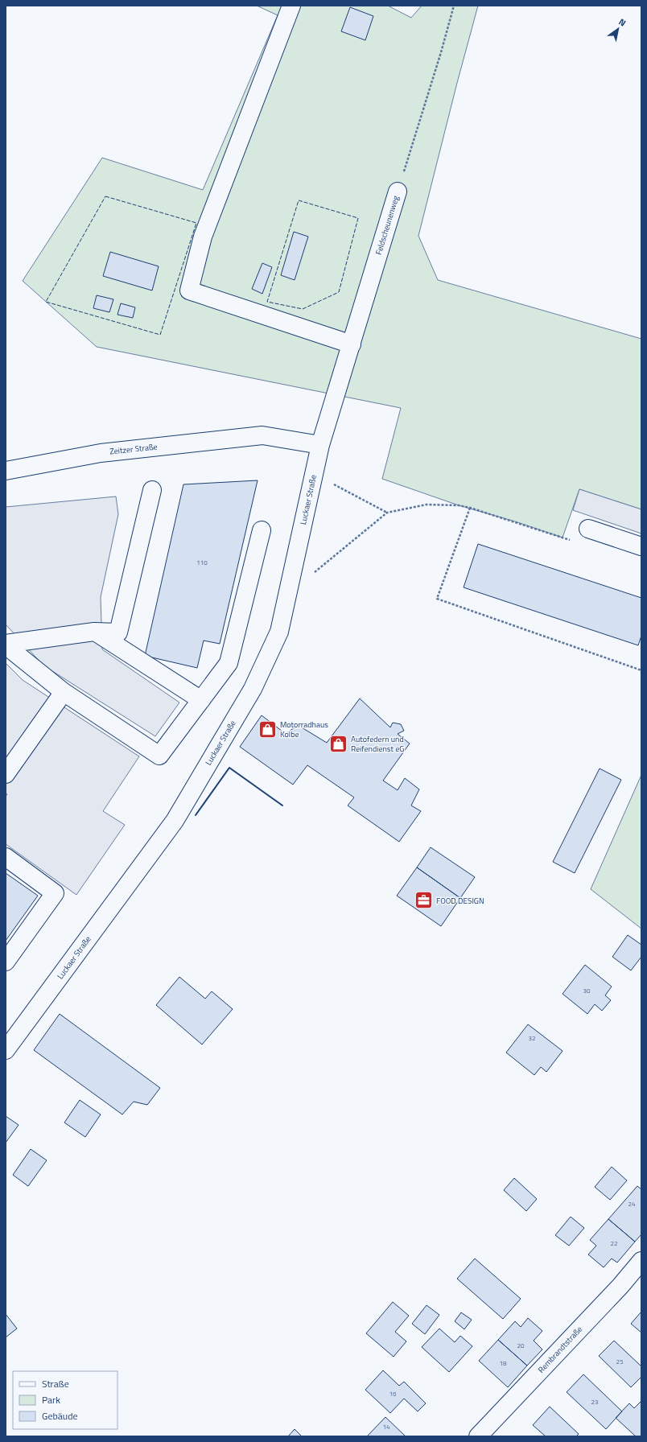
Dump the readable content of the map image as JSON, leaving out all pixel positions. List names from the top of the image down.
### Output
{
  "streets": {
    "street": [
      "Feldscheunenweg",
      "Zeitzer Straße",
      "Luckaer Straße",
      "Rembrandtstraße"
    ]
  },
  "crossings": [
    ["Feldscheunenweg", "Zeitzer Straße"],
    ["Feldscheunenweg", "Luckaer Straße"],
    ["Zeitzer Straße", "Luckaer Straße"]
  ],
  "places": {
    "shop": ["Motorradhaus Kolbe", "Autofedern und Reifendienst eG"],
    "office": ["FOOD DESIGN"]
  },
  "house_numbers": [
    "110",
    "30",
    "32",
    "24",
    "22",
    "20",
    "25",
    "18",
    "16",
    "23",
    "14"
  ],
  "legend": ["Straße", "Park", "Gebäude"],
  "north": "top right"
}
